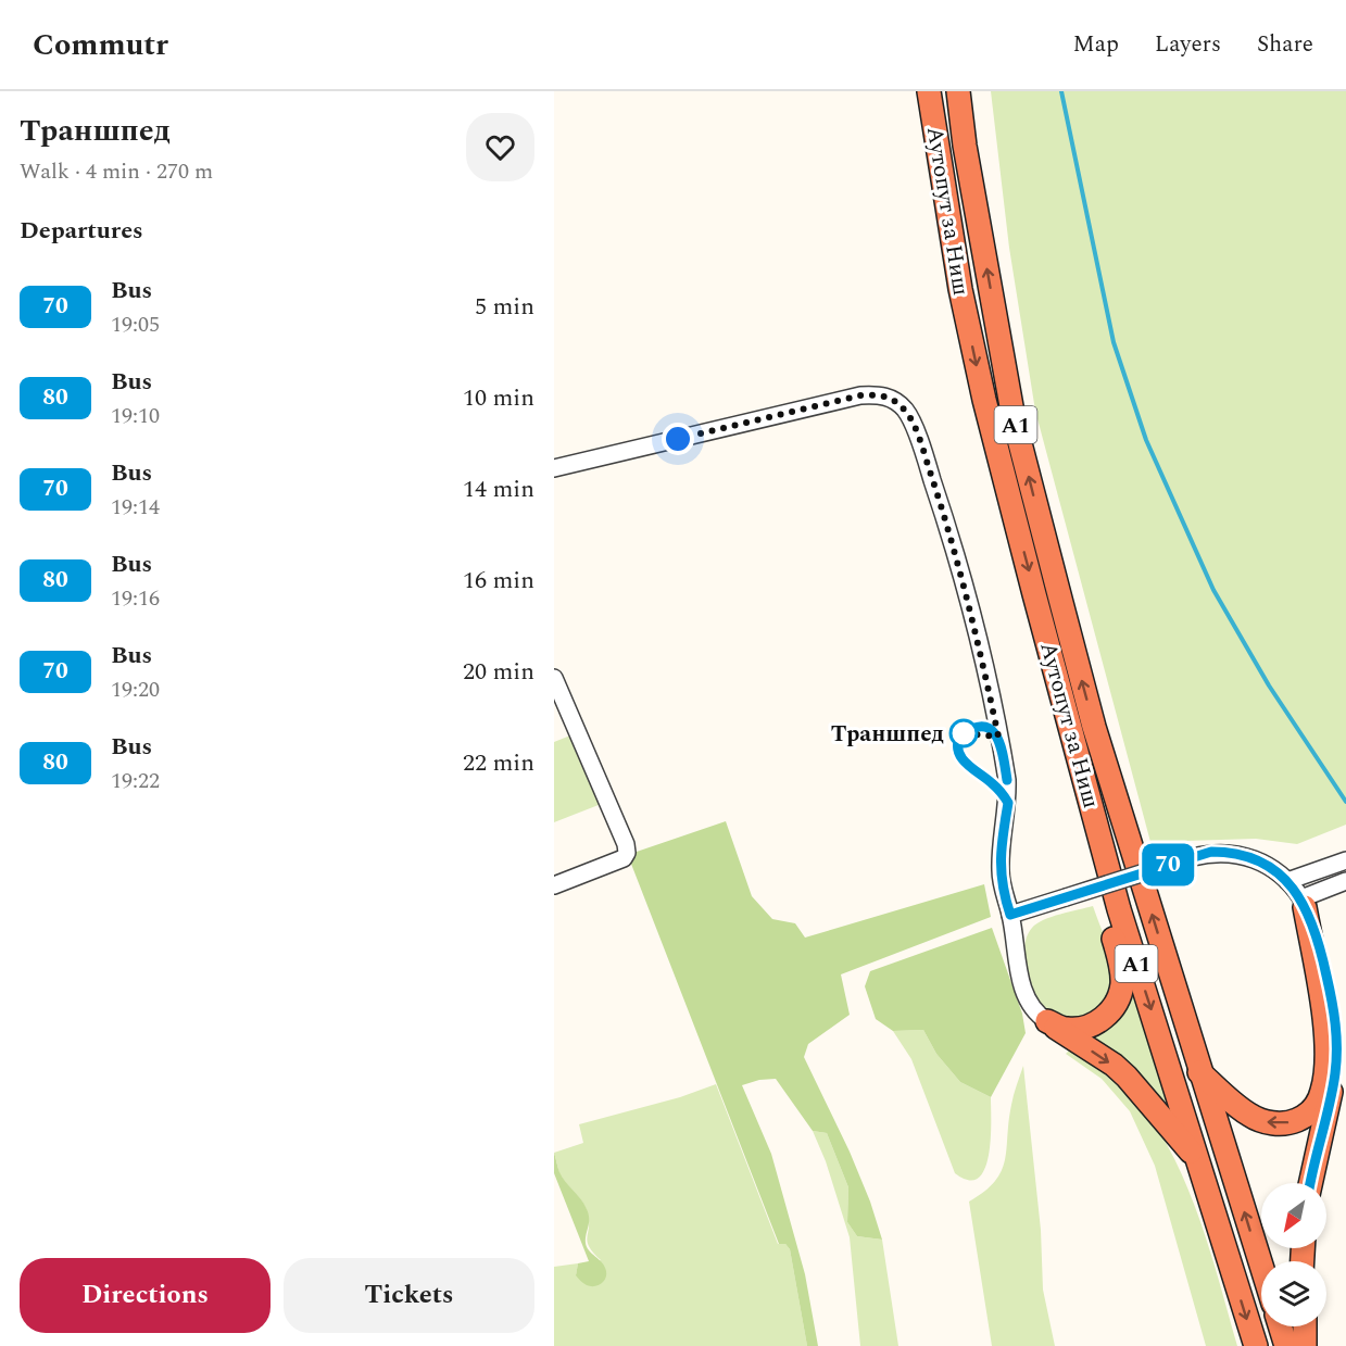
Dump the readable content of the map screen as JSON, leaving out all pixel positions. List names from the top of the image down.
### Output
{
  "streets": {
    "highway": ["Аутопут за Ниш", "A1"]
  },
  "places": ["Траншпед"],
  "lines": ["bus line 70"],
  "north": "bottom left",
  "page": {
    "header": "Commutr",
    "nav": ["Map", "Layers", "Share"],
    "heading": [
      ["Траншпед", "Walk · 4 min · 270 m"],
      "Departures"
    ],
    "on_map": "70",
    "list": [
      {
        "mark": "70",
        "name": "Bus",
        "note": "19:05",
        "value": "5 min"
      },
      {
        "mark": "80",
        "name": "Bus",
        "note": "19:10",
        "value": "10 min"
      },
      {
        "mark": "70",
        "name": "Bus",
        "note": "19:14",
        "value": "14 min"
      },
      {
        "mark": "80",
        "name": "Bus",
        "note": "19:16",
        "value": "16 min"
      },
      {
        "mark": "70",
        "name": "Bus",
        "note": "19:20",
        "value": "20 min"
      },
      {
        "mark": "80",
        "name": "Bus",
        "note": "19:22",
        "value": "22 min"
      }
    ],
    "buttons": ["Directions", "Tickets"]
  }
}
